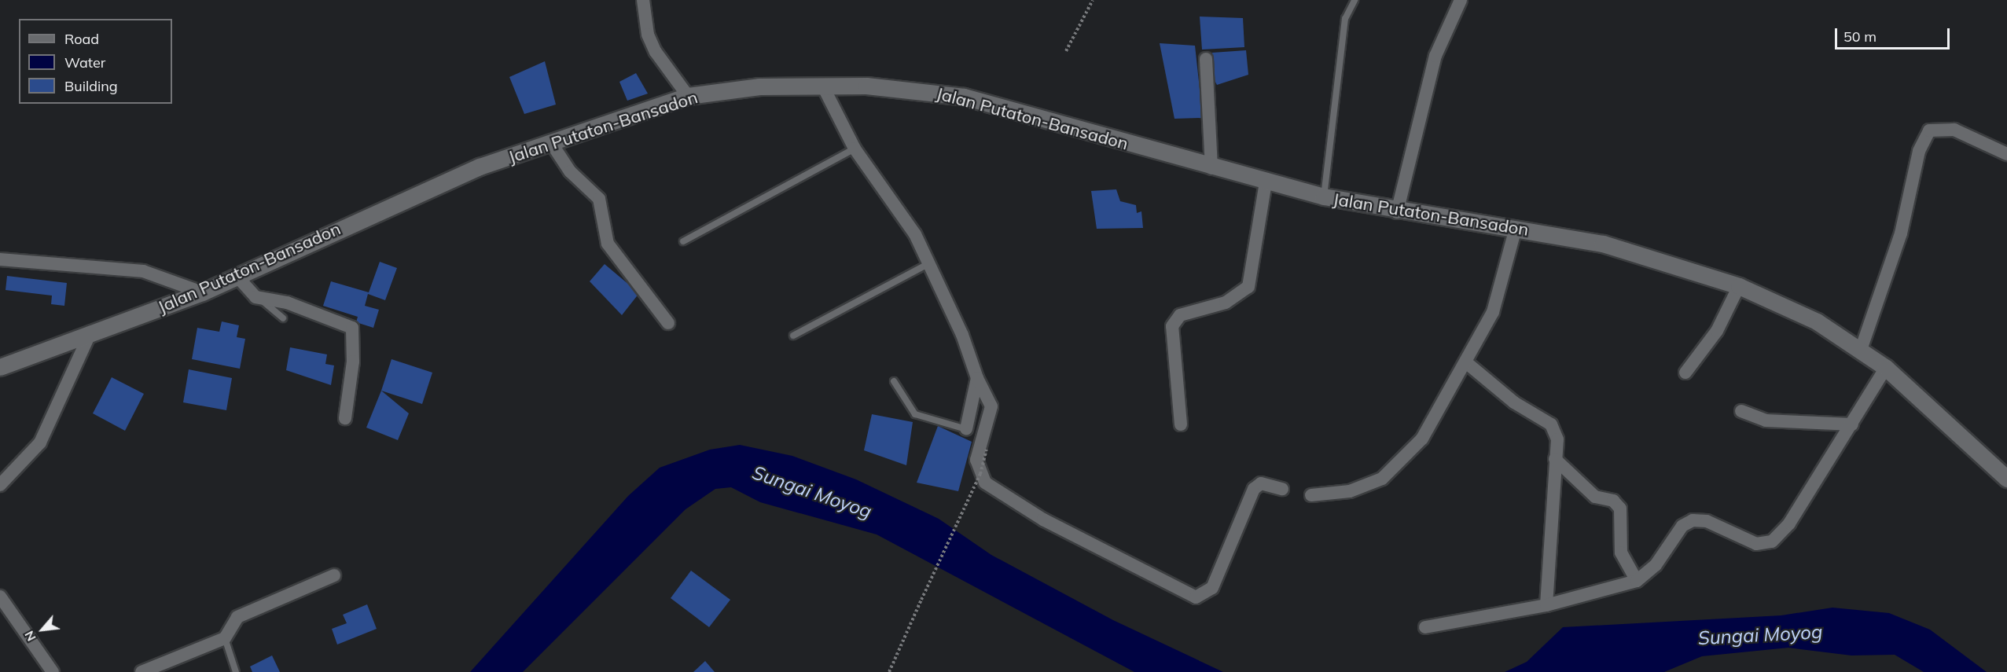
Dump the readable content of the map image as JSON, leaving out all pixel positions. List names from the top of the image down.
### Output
{
  "streets": {
    "street": ["Jalan Putaton-Bansadon"]
  },
  "water": ["Sungai Moyog"],
  "legend": ["Road", "Water", "Building"],
  "scale_bar": "50 m",
  "north": "bottom left"
}
